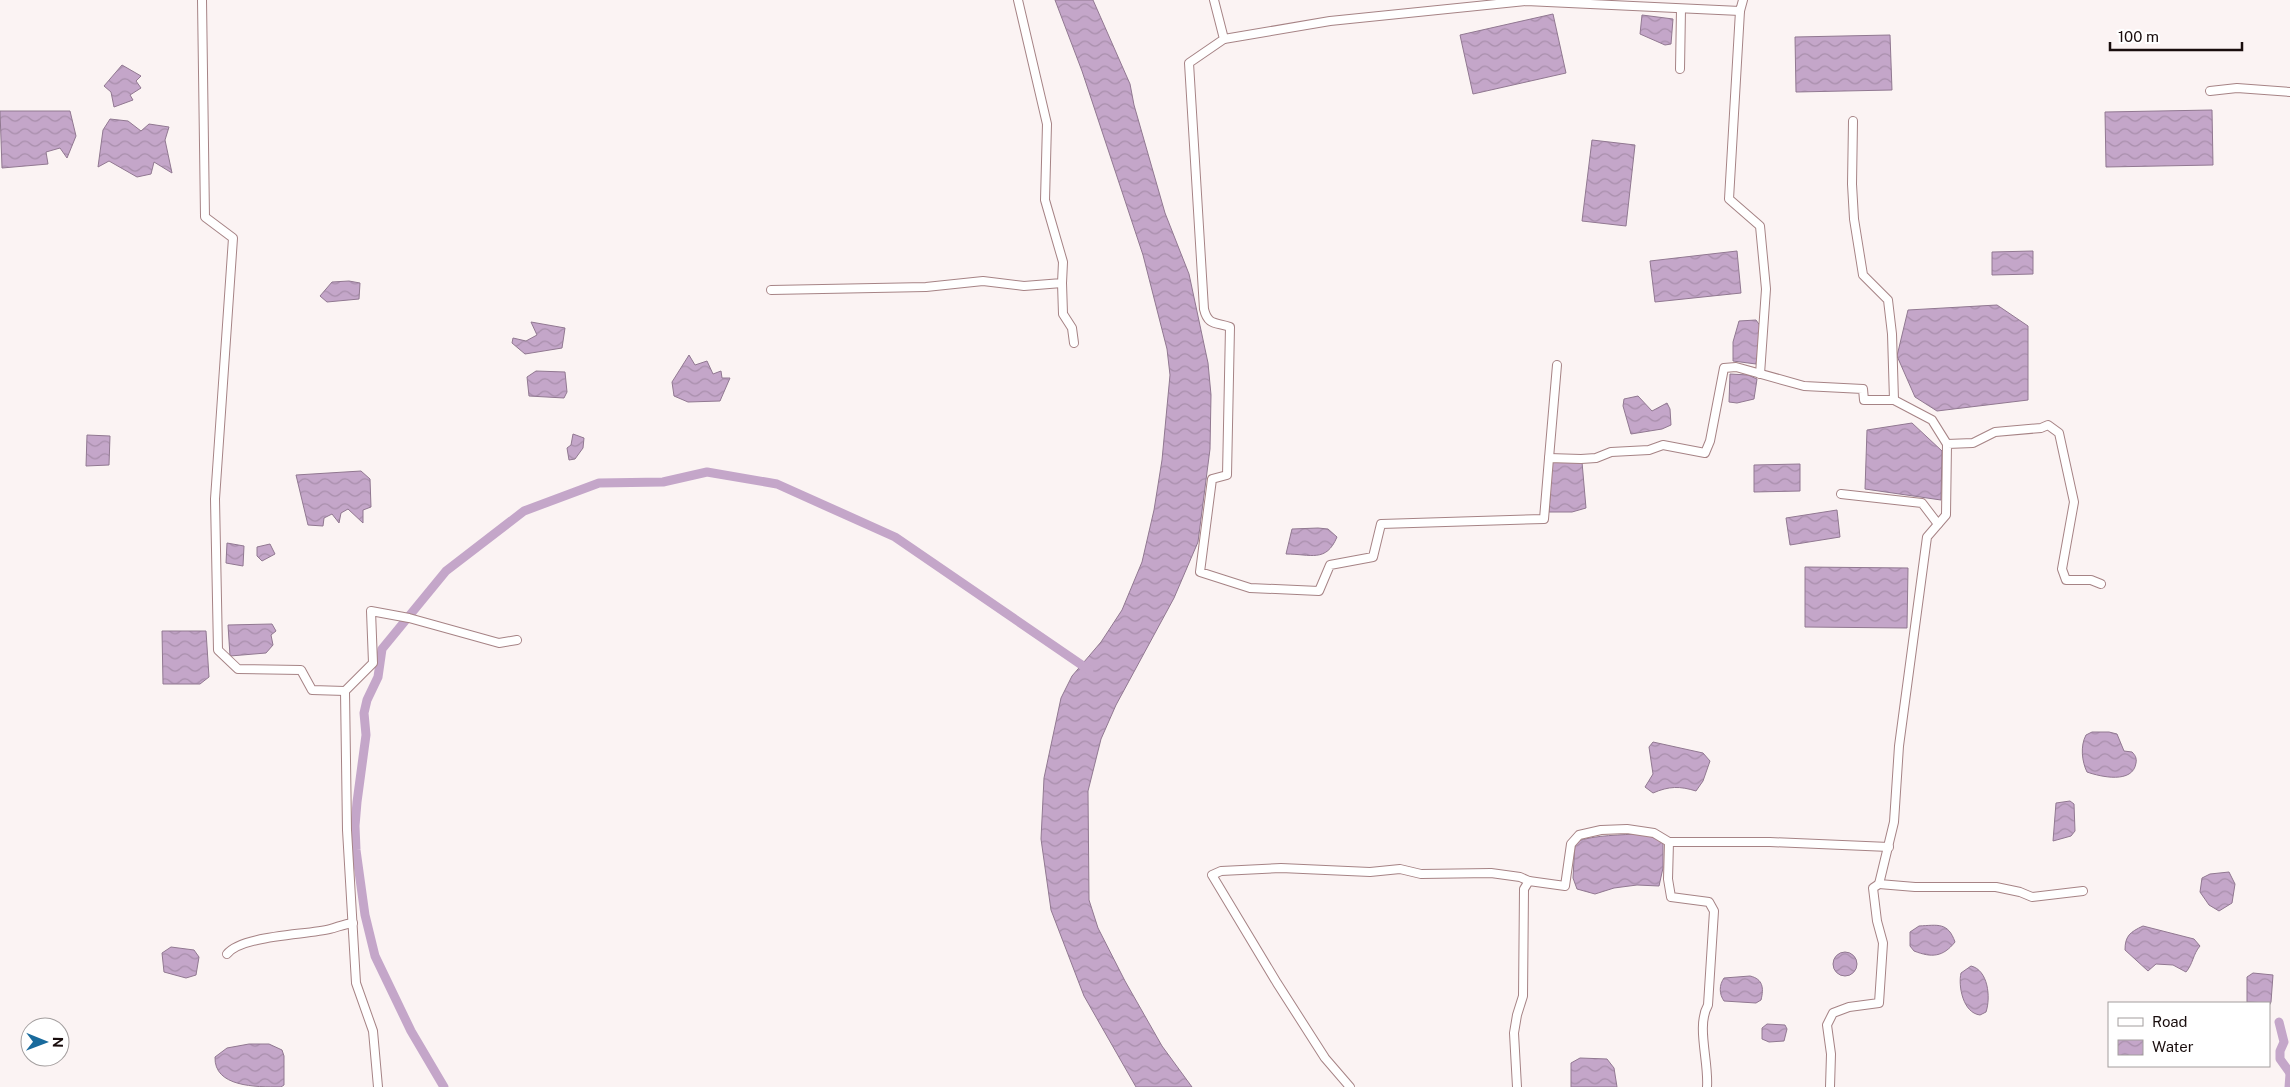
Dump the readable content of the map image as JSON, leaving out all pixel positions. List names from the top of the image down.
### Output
{
  "legend": ["Road", "Water"],
  "scale_bar": "100 m",
  "north": "right"
}
